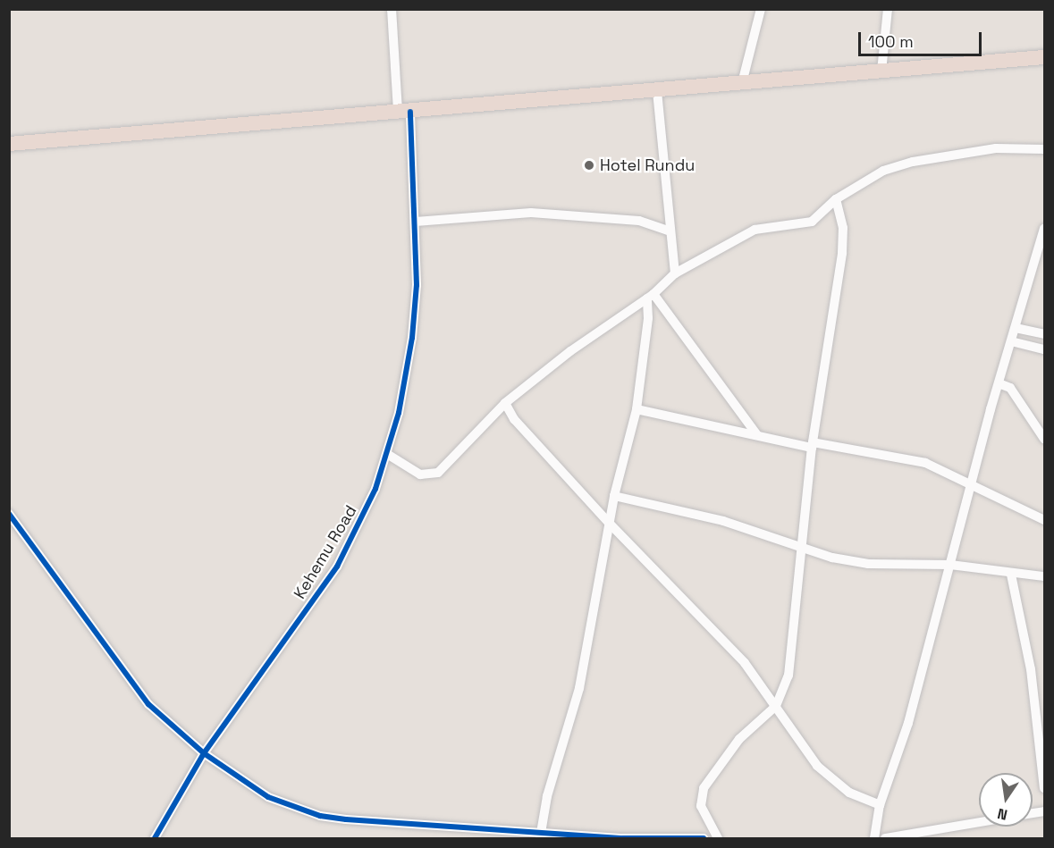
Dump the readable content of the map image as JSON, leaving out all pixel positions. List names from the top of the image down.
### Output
{
  "streets": {
    "street": ["Kehemu Road"]
  },
  "places": ["Hotel Rundu"],
  "scale_bar": "100 m",
  "north": "bottom"
}
